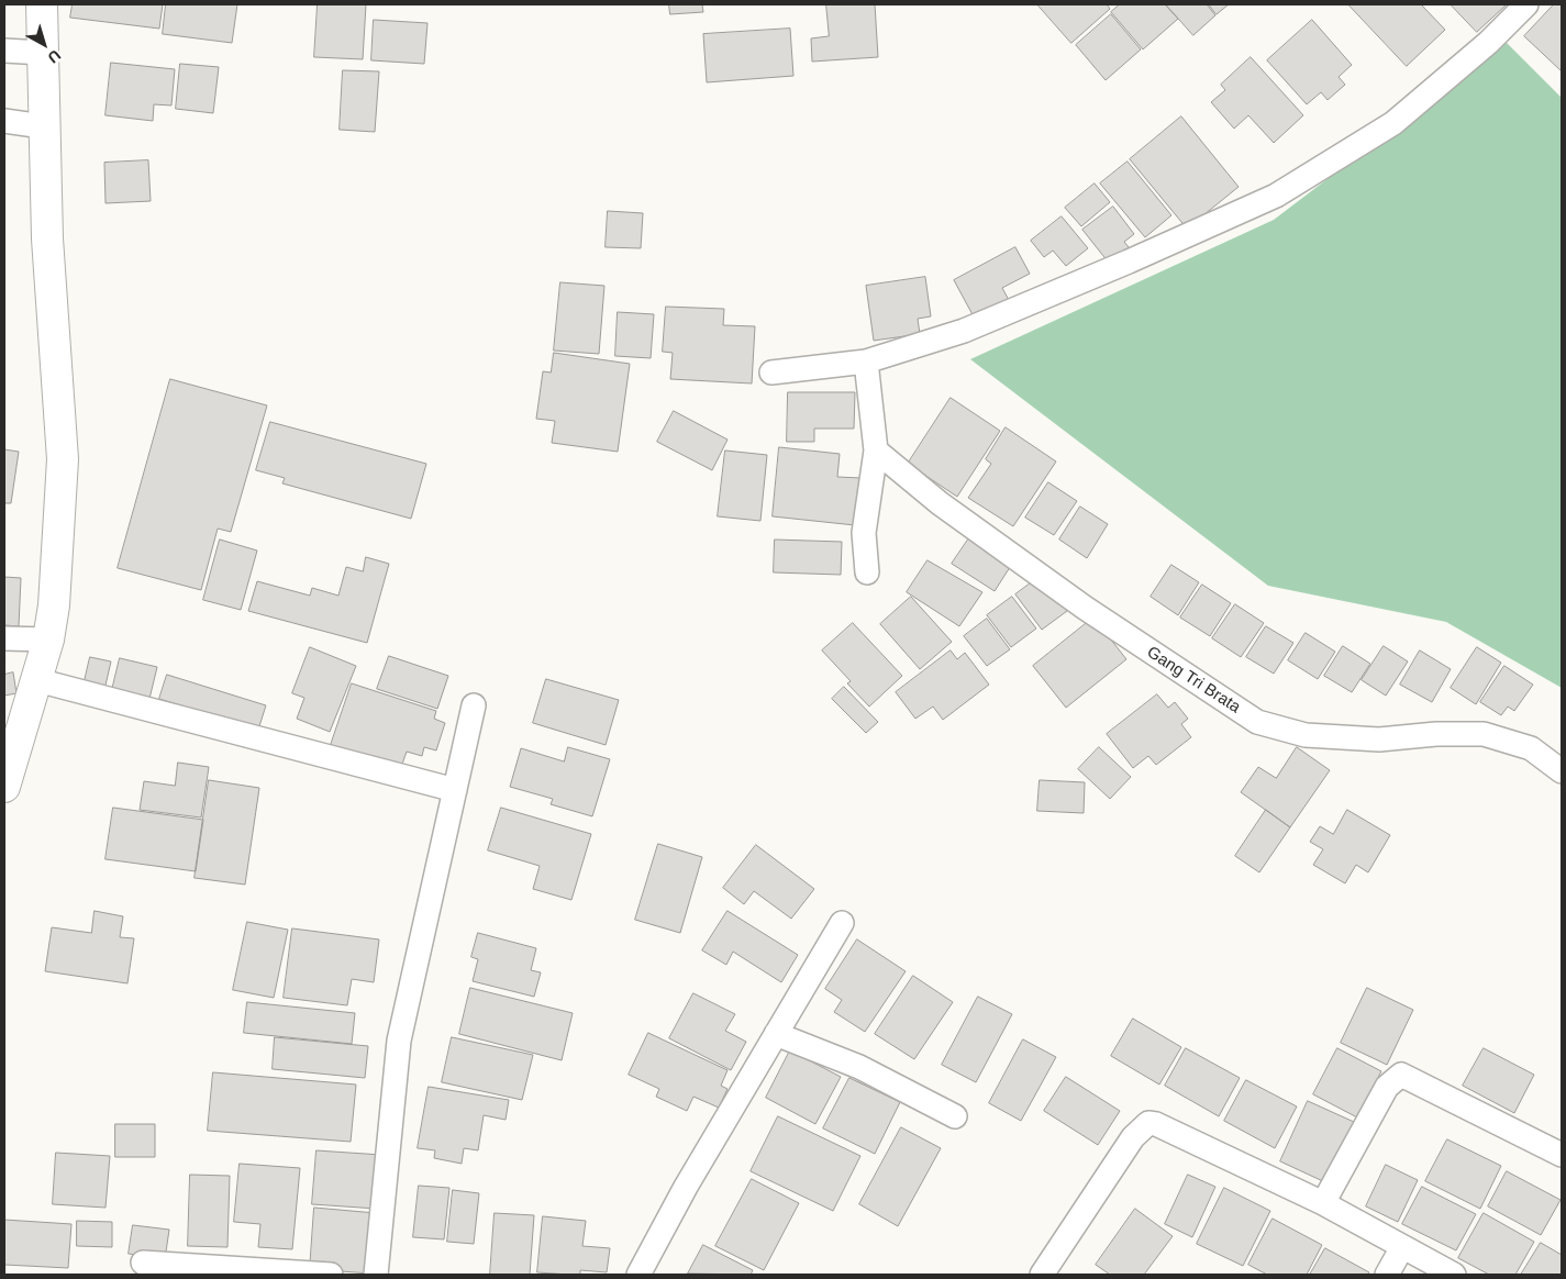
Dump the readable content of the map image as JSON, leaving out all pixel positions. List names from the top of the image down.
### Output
{
  "streets": {
    "street": ["Gang Tri Brata"]
  },
  "north": "bottom right"
}
